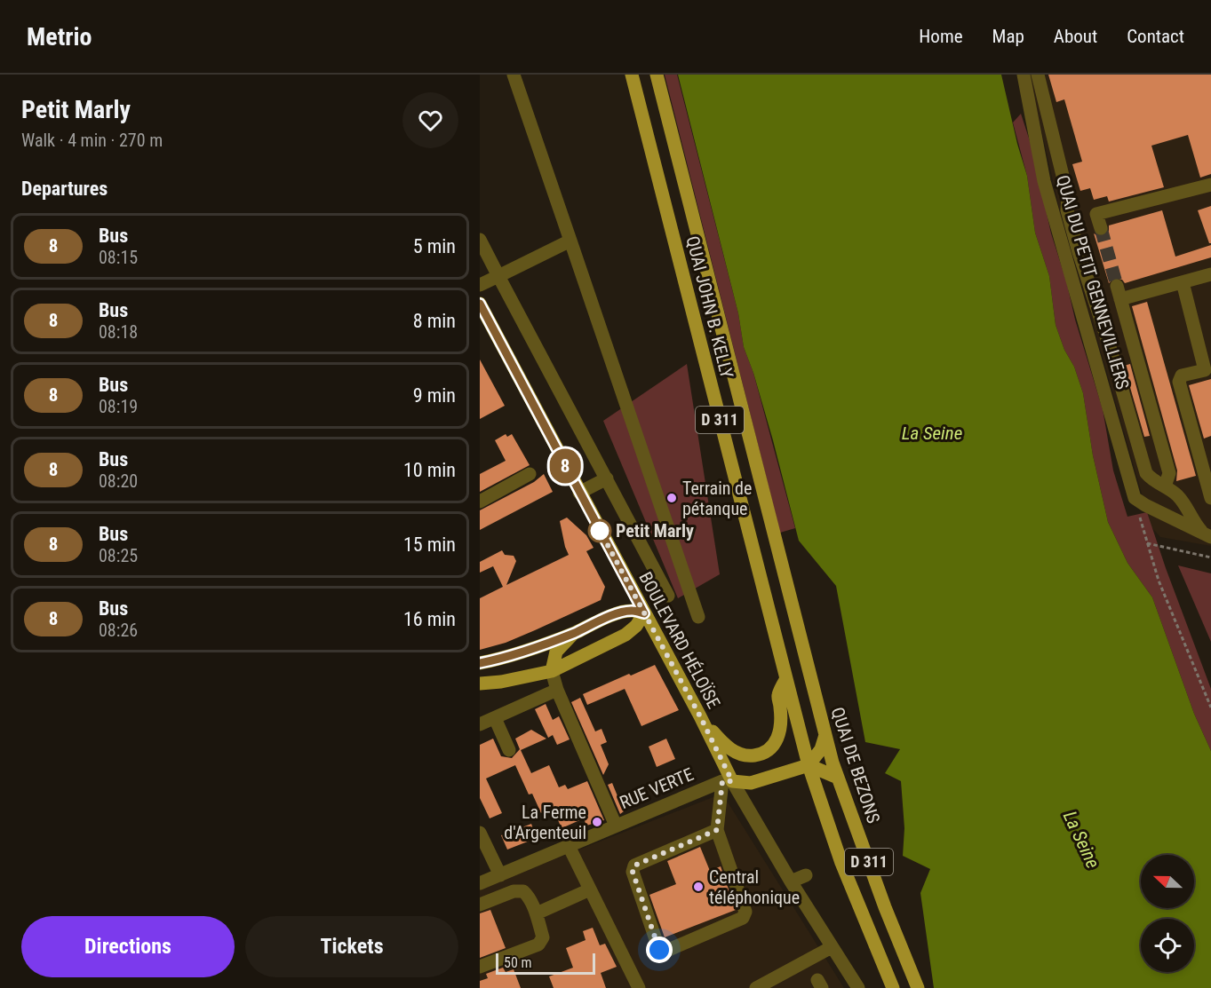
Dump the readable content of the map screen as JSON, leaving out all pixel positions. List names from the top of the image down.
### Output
{
  "streets": {
    "main road": [
      "QUAI JOHN B. KELLY",
      "D 311",
      "BOULEVARD HÉLOÏSE",
      "QUAI DE BEZONS"
    ],
    "street": ["QUAI DU PETIT GENNEVILLIERS", "RUE VERTE"]
  },
  "crossings": [
    ["QUAI JOHN B. KELLY", "D 311"],
    ["QUAI JOHN B. KELLY", "QUAI DE BEZONS"],
    ["BOULEVARD HÉLOÏSE", "RUE VERTE"]
  ],
  "water": ["La Seine"],
  "places": [
    "Terrain de pétanque",
    "Petit Marly",
    "La Ferme d'Argenteuil",
    "Central téléphonique"
  ],
  "lines": ["bus line 8"],
  "scale_bar": "50 m",
  "north": "left",
  "page": {
    "header": "Metrio",
    "nav": [
      "Home",
      "Map",
      "About",
      "Contact"
    ],
    "heading": [
      ["Petit Marly", "Walk · 4 min · 270 m"],
      "Departures"
    ],
    "on_map": "8",
    "list": [
      {
        "mark": "8",
        "name": "Bus",
        "note": "08:15",
        "value": "5 min"
      },
      {
        "mark": "8",
        "name": "Bus",
        "note": "08:18",
        "value": "8 min"
      },
      {
        "mark": "8",
        "name": "Bus",
        "note": "08:19",
        "value": "9 min"
      },
      {
        "mark": "8",
        "name": "Bus",
        "note": "08:20",
        "value": "10 min"
      },
      {
        "mark": "8",
        "name": "Bus",
        "note": "08:25",
        "value": "15 min"
      },
      {
        "mark": "8",
        "name": "Bus",
        "note": "08:26",
        "value": "16 min"
      }
    ],
    "buttons": ["Directions", "Tickets"],
    "scale": "50 m"
  }
}
